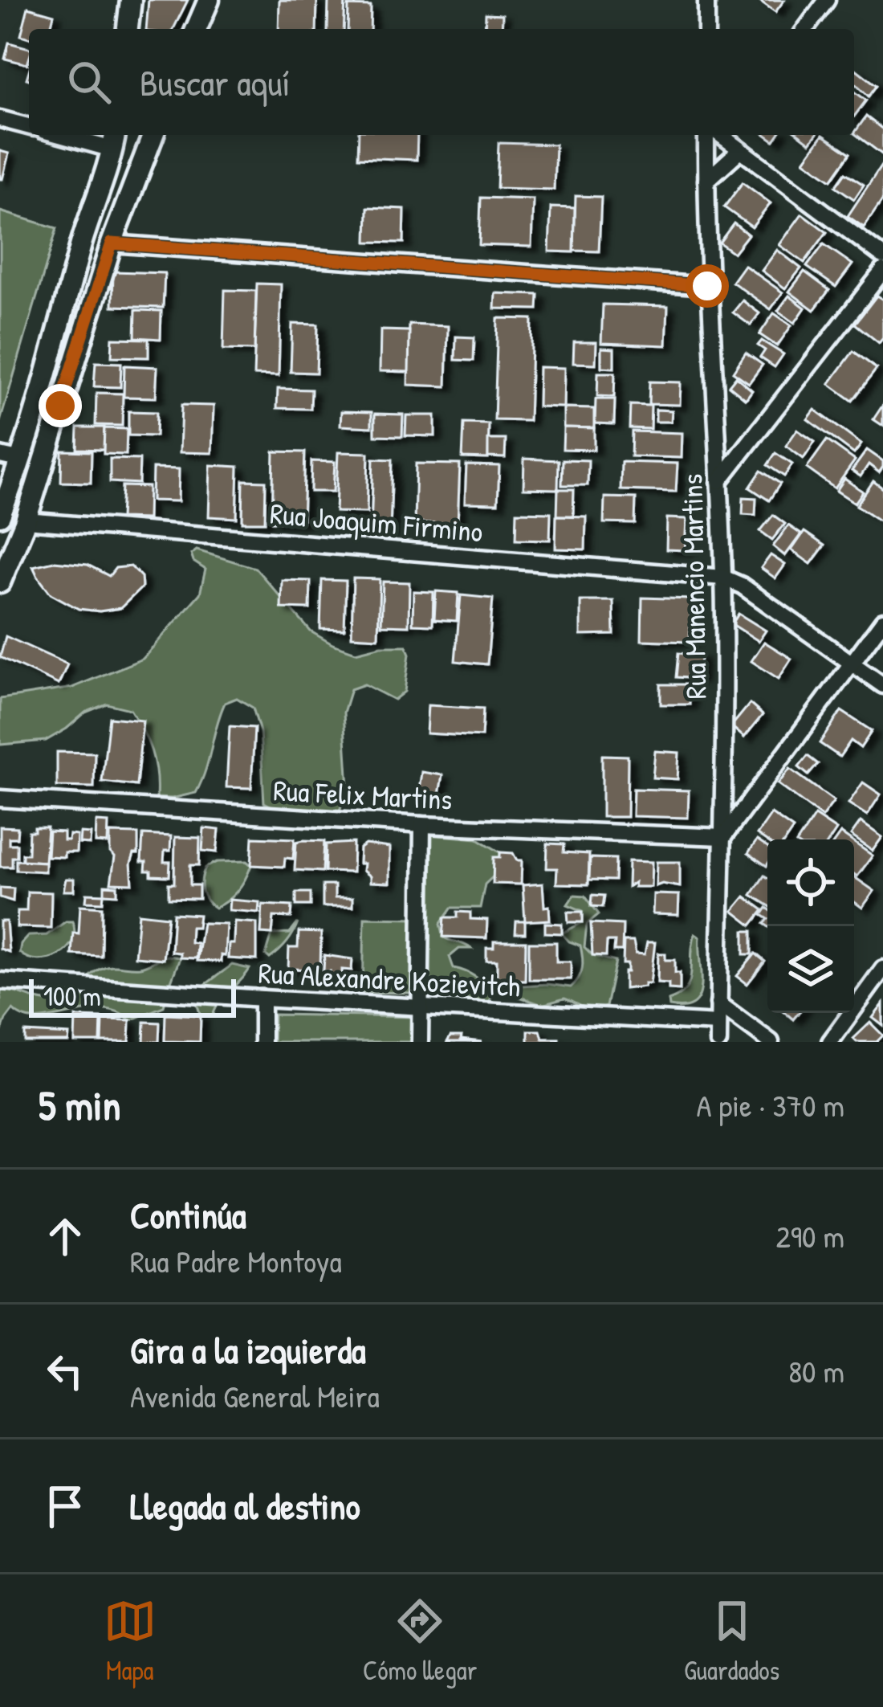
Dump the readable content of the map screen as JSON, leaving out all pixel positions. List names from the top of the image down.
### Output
{
  "streets": {
    "street": [
      "Rua Joaquim Firmino",
      "Rua Manencio Martins",
      "Rua Felix Martins",
      "Rua Alexandre Kozievitch"
    ]
  },
  "crossings": [
    ["Rua Joaquim Firmino", "Rua Manencio Martins"],
    ["Rua Manencio Martins", "Rua Felix Martins"],
    ["Rua Manencio Martins", "Rua Alexandre Kozievitch"]
  ],
  "scale_bar": "100 m",
  "page": {
    "search": "Buscar aquí",
    "scale": "100 m",
    "heading": ["5 min", "A pie · 370 m"],
    "list": [
      ["Continúa", "Rua Padre Montoya", "290 m"],
      ["Gira a la izquierda", "Avenida General Meira", "80 m"],
      "Llegada al destino"
    ],
    "nav": ["Mapa", "Cómo llegar", "Guardados"]
  }
}
